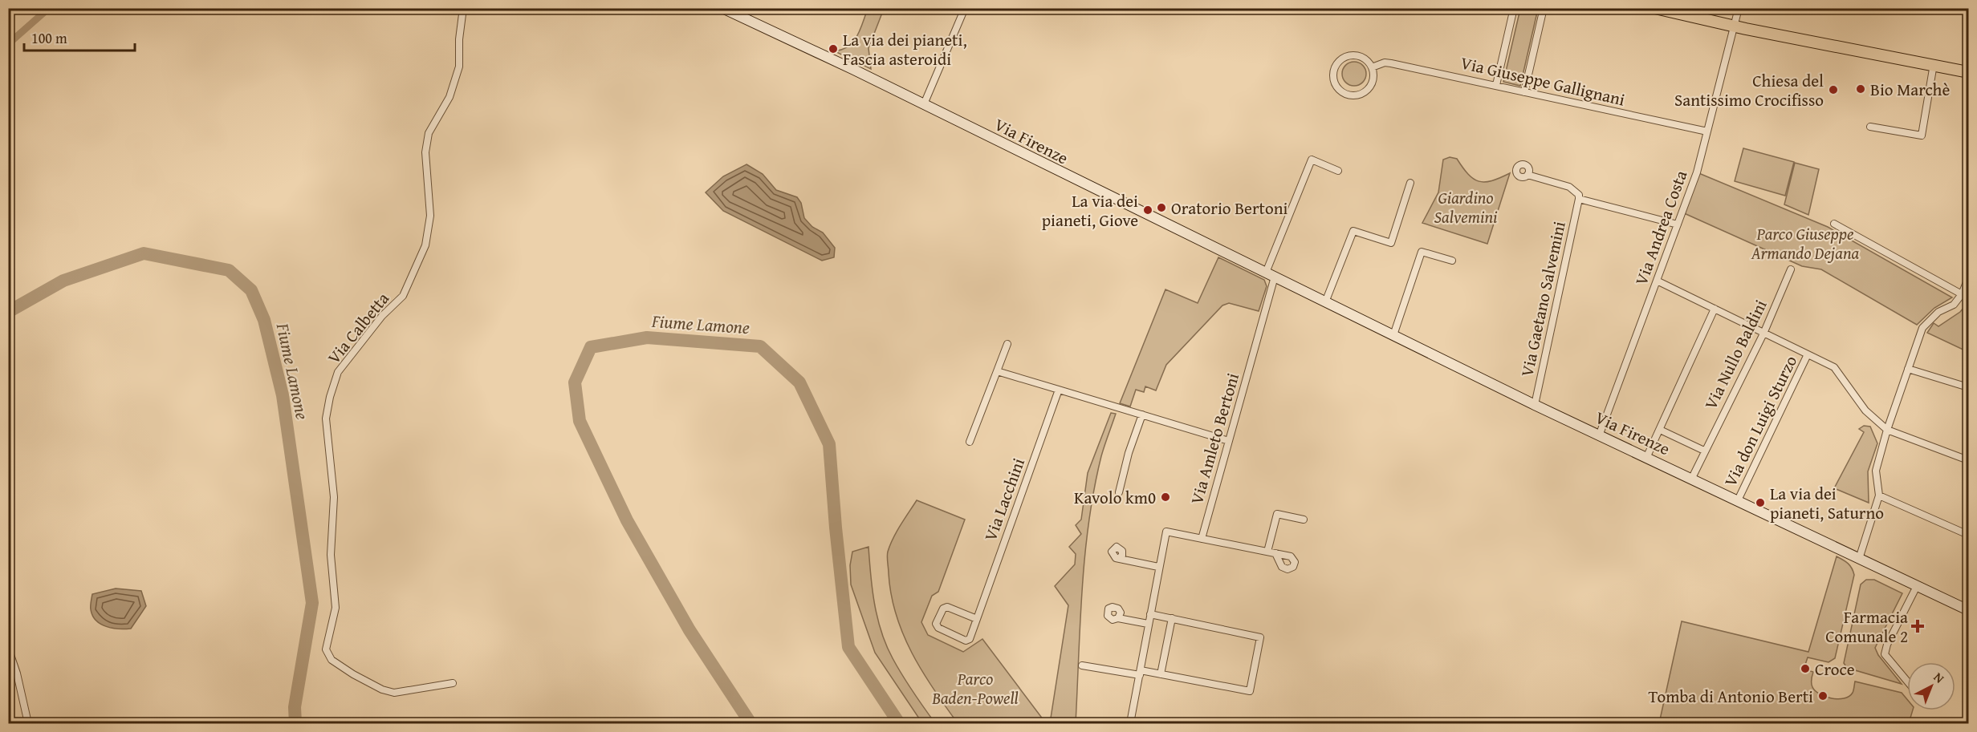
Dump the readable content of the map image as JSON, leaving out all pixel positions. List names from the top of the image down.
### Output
{
  "streets": {
    "street": [
      "Via Giuseppe Gallignani",
      "Via Firenze",
      "Via Andrea Costa",
      "Via Gaetano Salvemini",
      "Via Calbetta",
      "Via Nullo Baldini",
      "Via don Luigi Sturzo",
      "Via Amleto Bertoni",
      "Via Lacchini"
    ]
  },
  "crossings": [
    ["Via Giuseppe Gallignani", "Via Andrea Costa"],
    ["Via Firenze", "Via Andrea Costa"],
    ["Via Firenze", "Via Gaetano Salvemini"],
    ["Via Firenze", "Via Nullo Baldini"],
    ["Via Firenze", "Via don Luigi Sturzo"],
    ["Via Firenze", "Via Amleto Bertoni"]
  ],
  "water": ["Fiume Lamone"],
  "parks": ["Giardino Salvemini", "Parco Giuseppe Armando Dejana", "Parco Baden-Powell"],
  "places": {
    "other": [
      "La via dei pianeti, Fascia asteroidi",
      "Bio Marchè",
      "Chiesa del Santissimo Crocifisso",
      "Oratorio Bertoni",
      "La via dei pianeti, Giove",
      "Kavolo km0",
      "La via dei pianeti, Saturno",
      "Croce",
      "Tomba di Antonio Berti"
    ],
    "health": ["Farmacia Comunale 2"]
  },
  "scale_bar": "100 m",
  "north": "top right"
}
